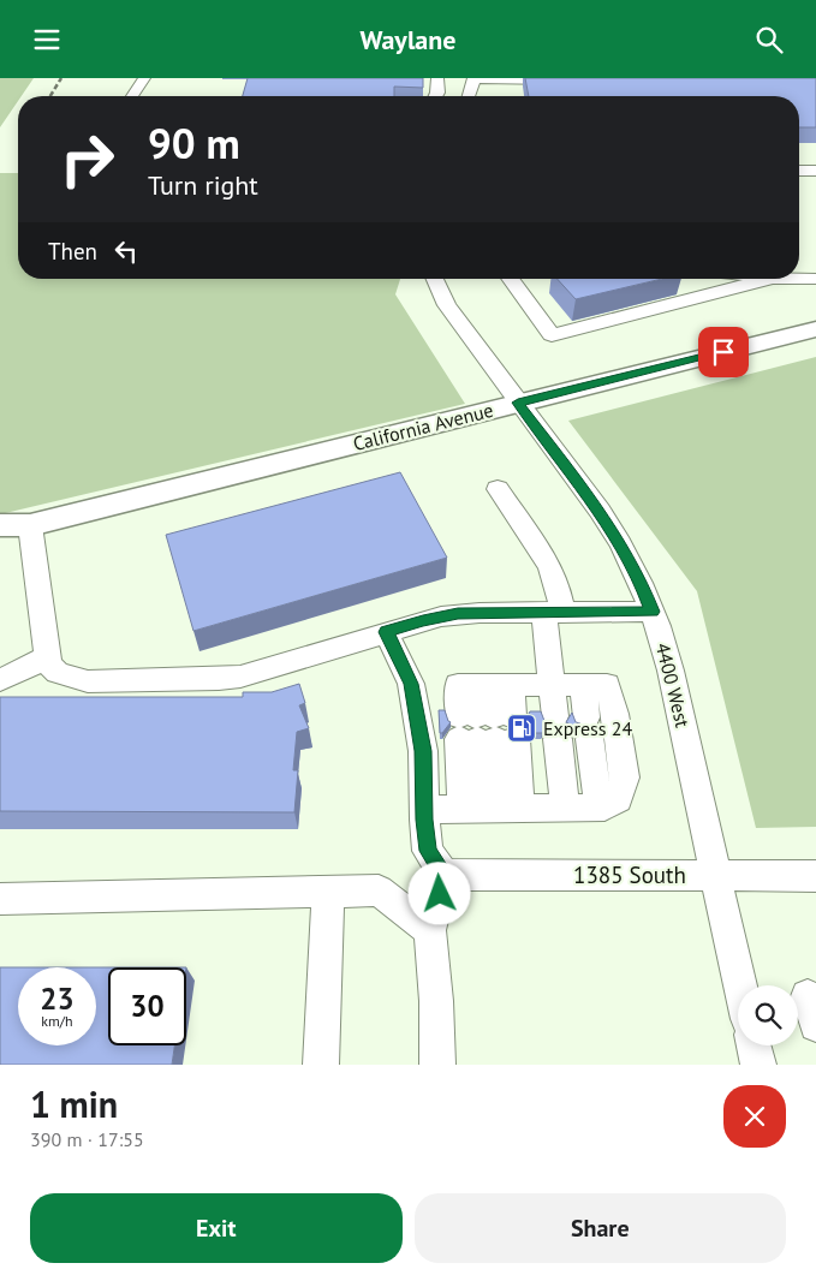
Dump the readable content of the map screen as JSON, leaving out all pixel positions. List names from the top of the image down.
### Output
{
  "streets": {
    "main road": ["California Avenue"],
    "street": ["4400 West", "1385 South"]
  },
  "crossings": [
    ["California Avenue", "4400 West"],
    ["4400 West", "1385 South"]
  ],
  "places": {
    "fuel station": ["Express 24"]
  },
  "page": {
    "header": "Waylane",
    "turn": ["90 m", "Turn right"],
    "then": "Then",
    "speed": "23 km/h",
    "limit": "30",
    "heading": ["1 min", "390 m · 17:55"],
    "buttons": ["Exit", "Share"]
  }
}
